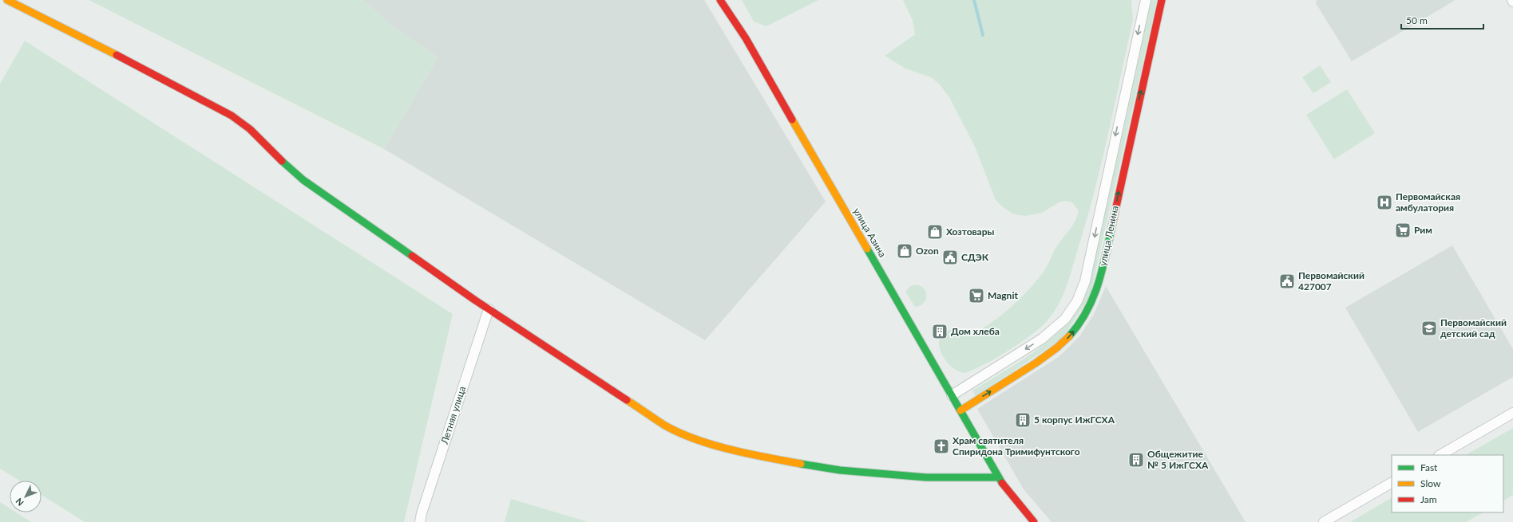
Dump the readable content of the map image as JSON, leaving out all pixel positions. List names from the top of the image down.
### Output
{
  "streets": {
    "street": ["улица Азина", "улица Ленина", "Летняя улица"]
  },
  "crossings": [
    ["улица Азина", "улица Ленина"]
  ],
  "places": {
    "hospital": ["Первомайская амбулатория"],
    "supermarket": ["Рим", "Magnit"],
    "shop": ["Хозтовары", "Ozon"],
    "public building": ["СДЭК", "Первомайский 427007"],
    "school or university": ["Первомайский детский сад"],
    "building": ["Дом хлеба", "5 корпус ИжГСХА", "Общежитие № 5 ИжГСХА"],
    "church": ["Храм святителя Спиридона Тримифунтского"]
  },
  "legend": ["Fast", "Slow", "Jam"],
  "scale_bar": "50 m",
  "north": "bottom left"
}
